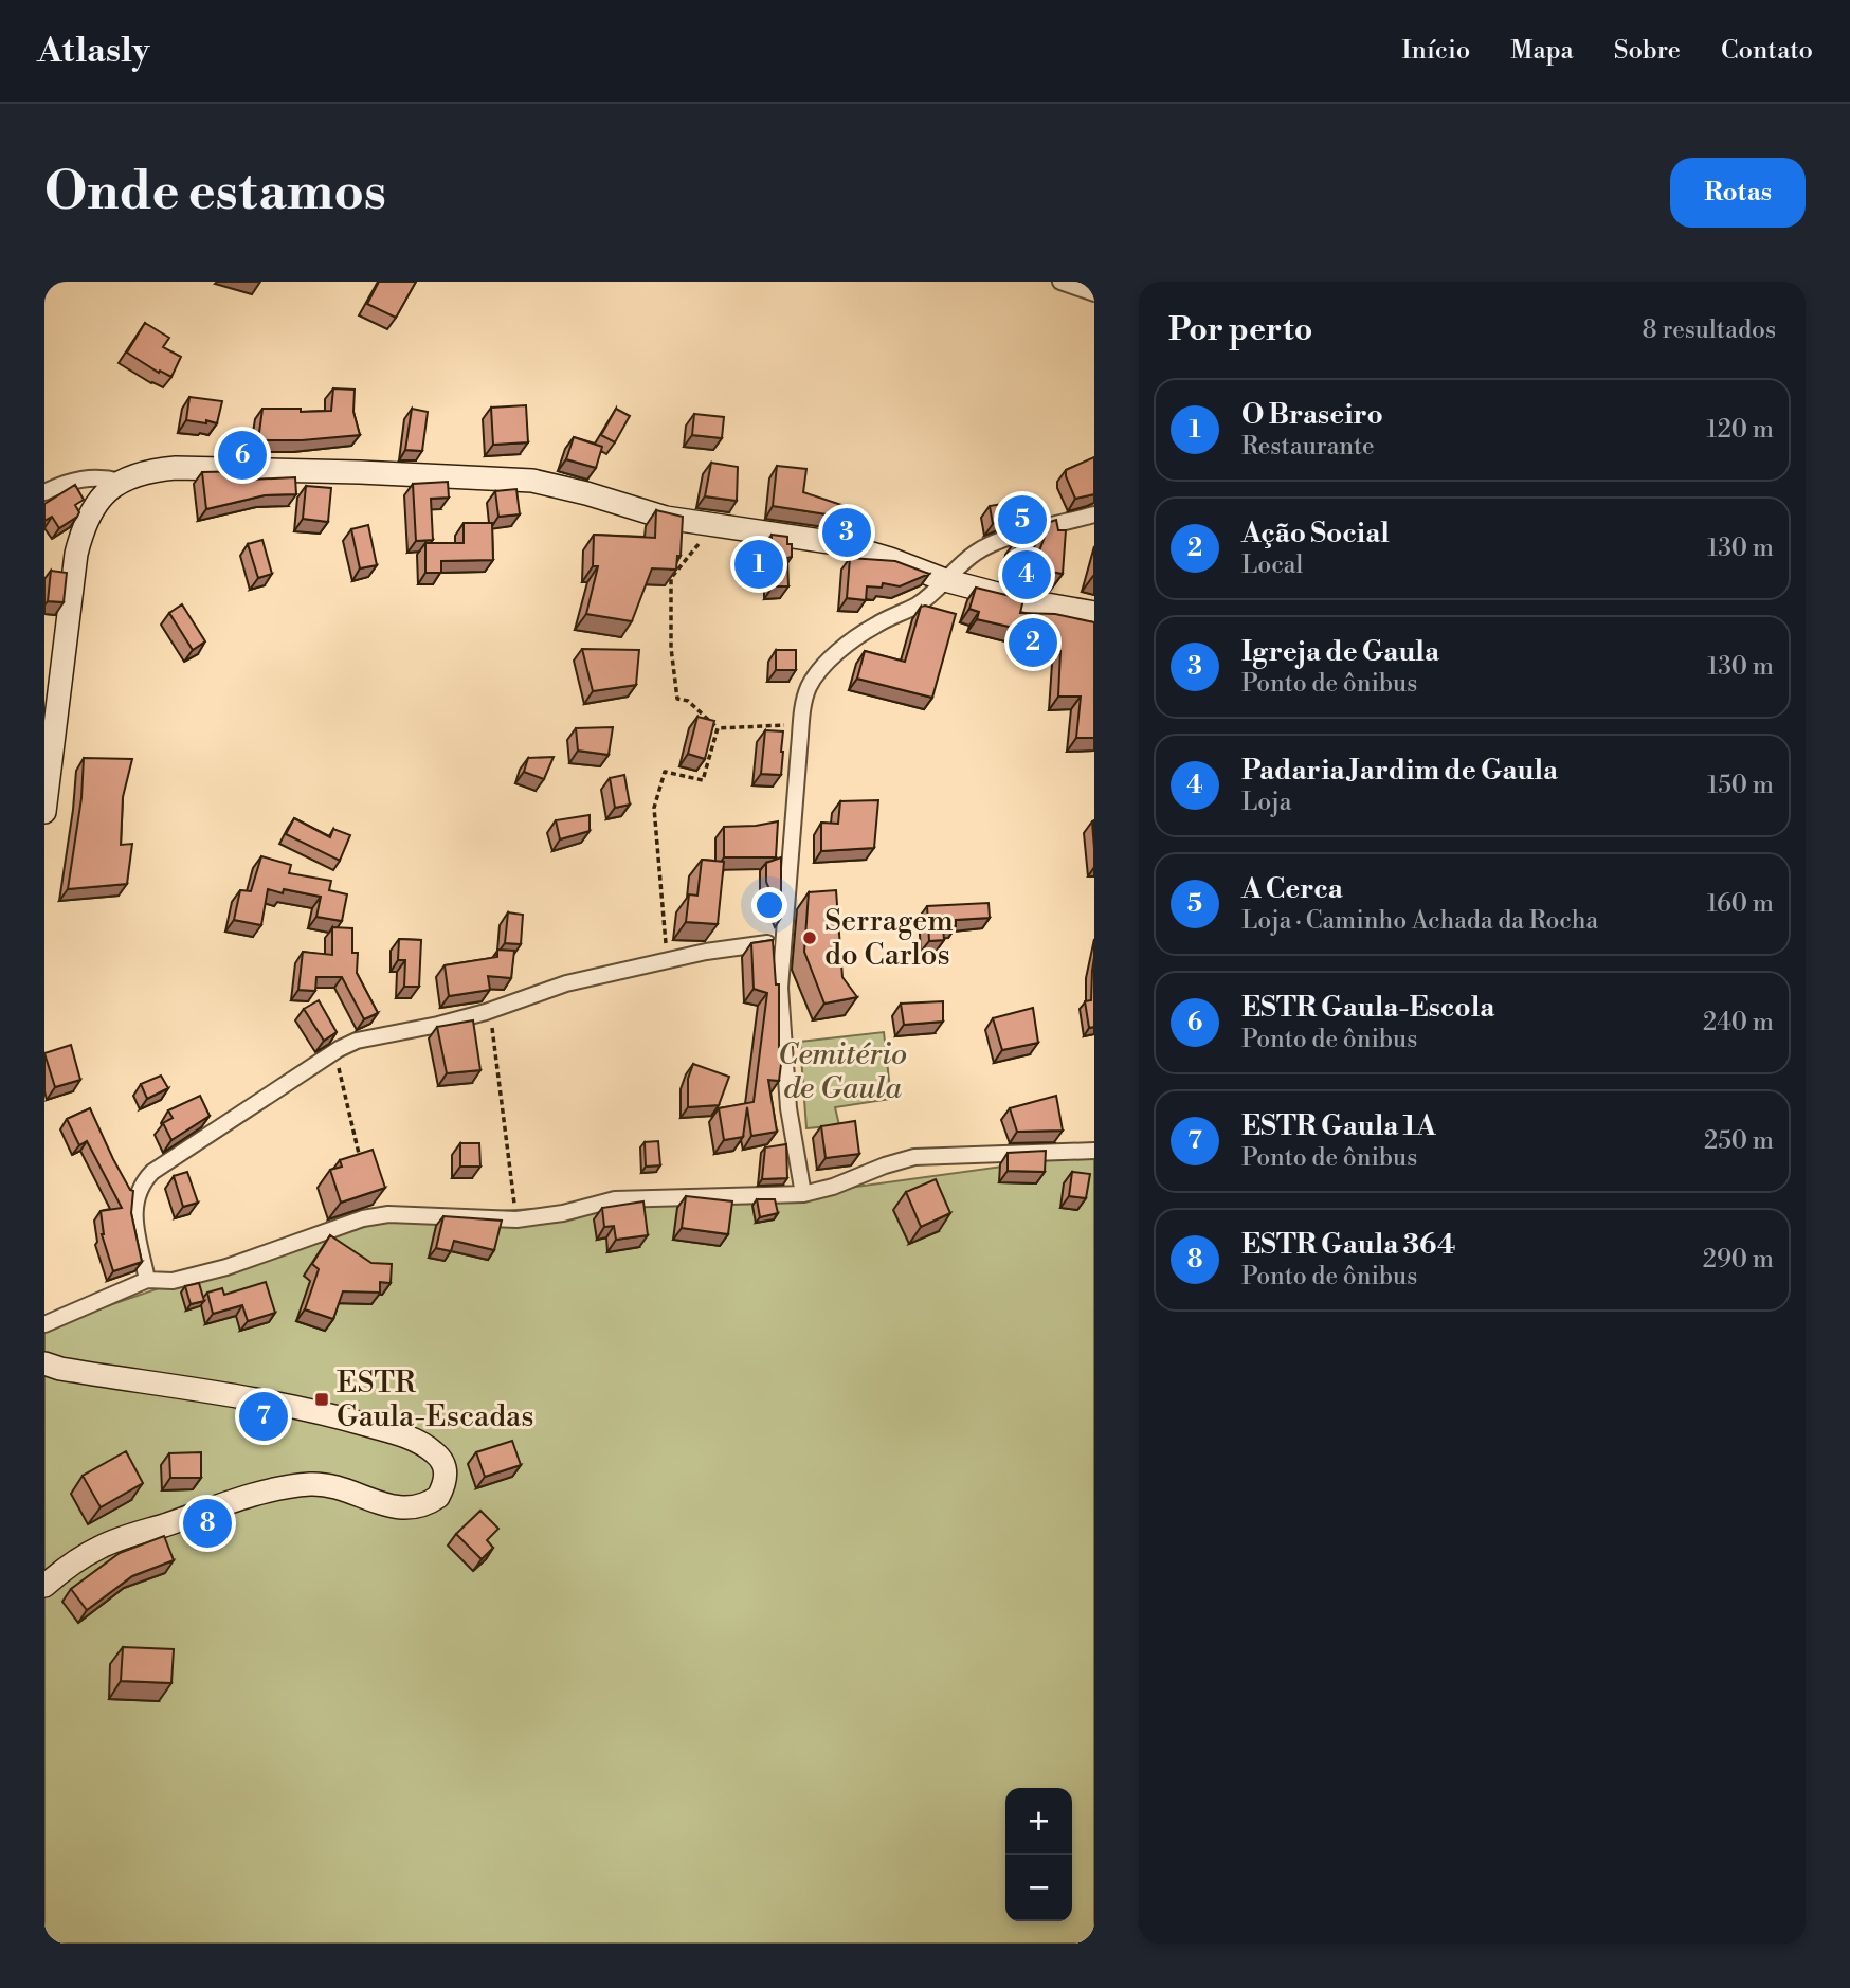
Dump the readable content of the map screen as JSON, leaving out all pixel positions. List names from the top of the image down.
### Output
{
  "parks": ["Cemitério de Gaula"],
  "places": {
    "other": ["Serragem do Carlos"],
    "transit": ["ESTR Gaula-Escadas"]
  },
  "page": {
    "header": "Atlasly",
    "nav": [
      "Início",
      "Mapa",
      "Sobre",
      "Contato"
    ],
    "buttons": "Rotas",
    "title": "Onde estamos",
    "heading": ["Por perto", "8 resultados"],
    "list": [
      {
        "mark": "1",
        "name": "O Braseiro",
        "note": "Restaurante",
        "value": "120 m"
      },
      {
        "mark": "2",
        "name": "Ação Social",
        "note": "Local",
        "value": "130 m"
      },
      {
        "mark": "3",
        "name": "Igreja de Gaula",
        "note": "Ponto de ônibus",
        "value": "130 m"
      },
      {
        "mark": "4",
        "name": "Padaria Jardim de Gaula",
        "note": "Loja",
        "value": "150 m"
      },
      {
        "mark": "5",
        "name": "A Cerca",
        "note": "Loja · Caminho Achada da Rocha",
        "value": "160 m"
      },
      {
        "mark": "6",
        "name": "ESTR Gaula-Escola",
        "note": "Ponto de ônibus",
        "value": "240 m"
      },
      {
        "mark": "7",
        "name": "ESTR Gaula 1A",
        "note": "Ponto de ônibus",
        "value": "250 m"
      },
      {
        "mark": "8",
        "name": "ESTR Gaula 364",
        "note": "Ponto de ônibus",
        "value": "290 m"
      }
    ],
    "pins": [
      "6",
      "5",
      "3",
      "1",
      "4",
      "2",
      "7",
      "8"
    ],
    "map_buttons": ["+", "−"]
  }
}
